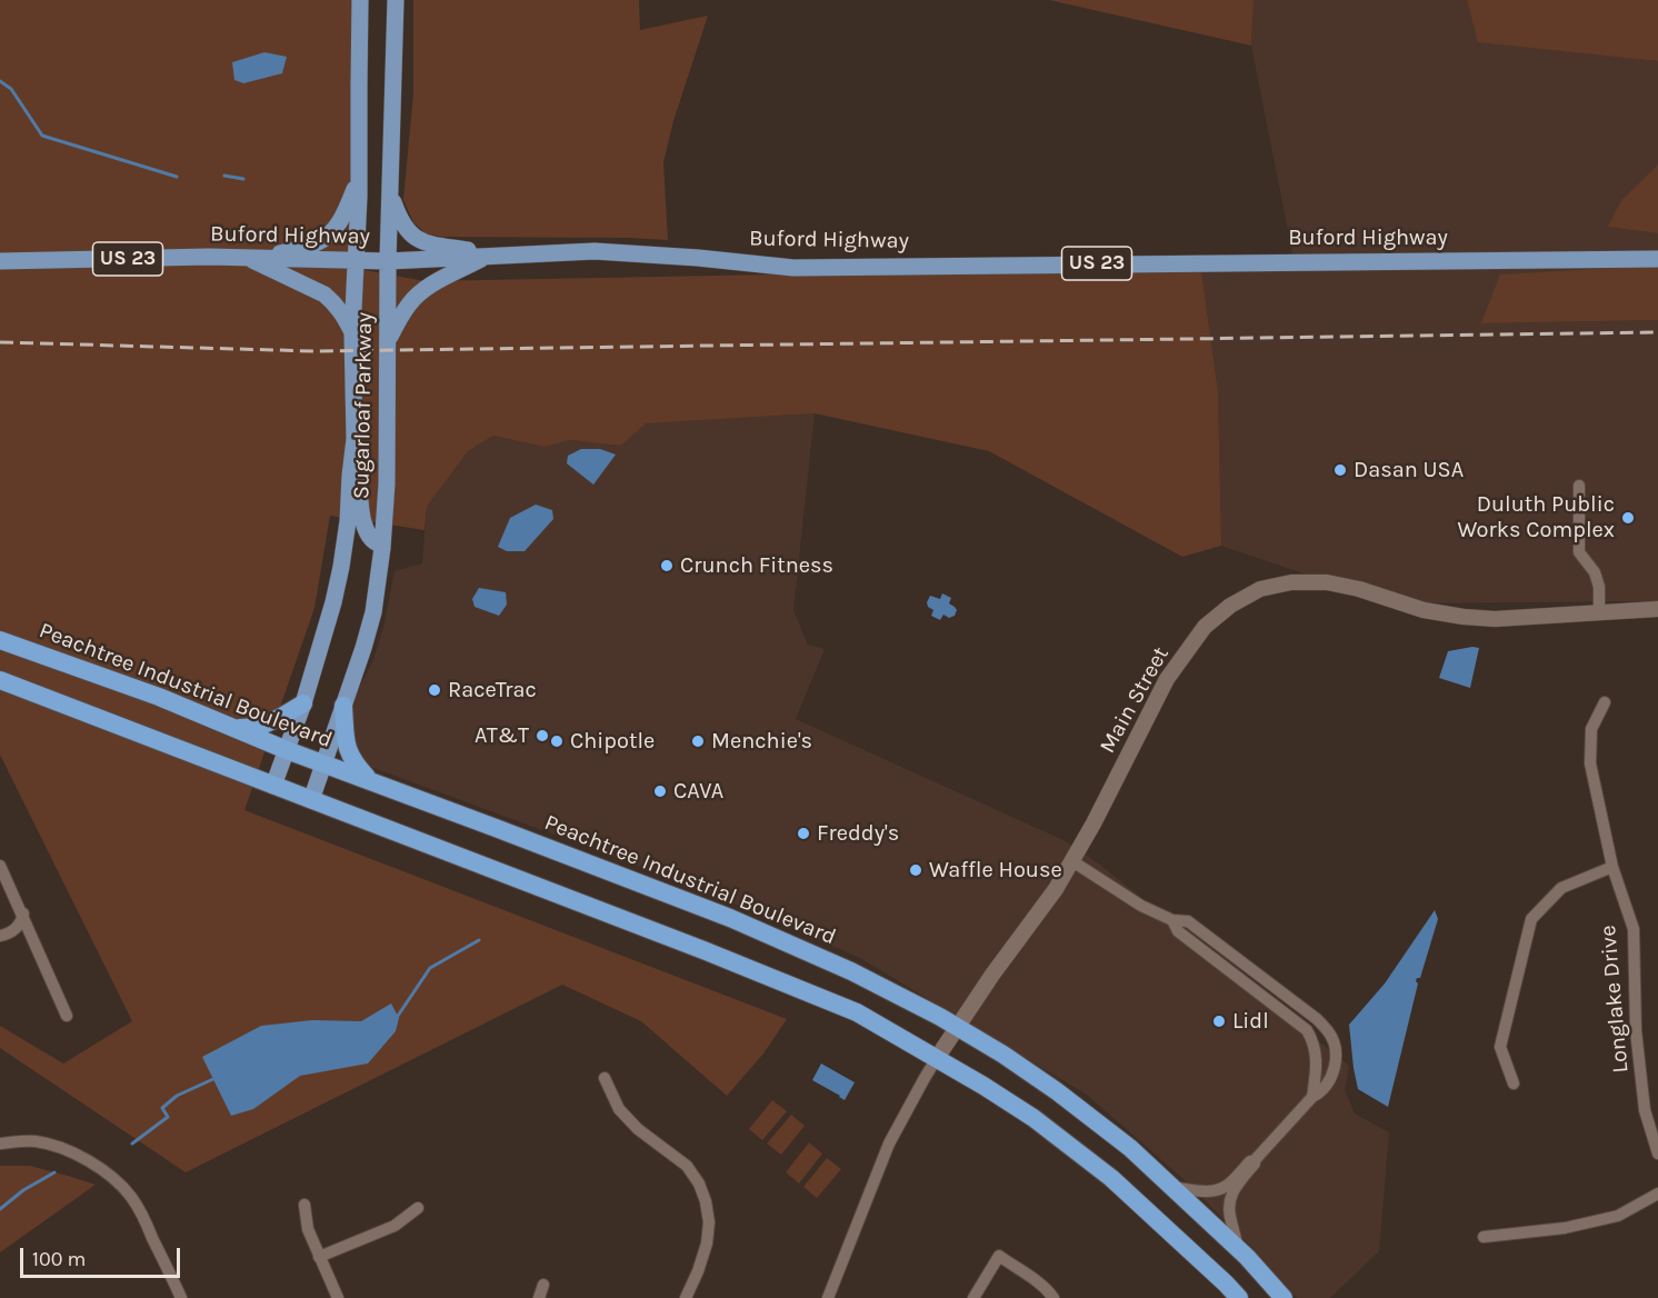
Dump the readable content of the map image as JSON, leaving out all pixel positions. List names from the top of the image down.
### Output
{
  "streets": {
    "highway": ["Peachtree Industrial Boulevard"],
    "main road": ["Buford Highway", "US 23", "Sugarloaf Parkway"],
    "street": ["Main Street", "Longlake Drive"]
  },
  "crossings": [
    ["Buford Highway", "Sugarloaf Parkway"],
    ["Sugarloaf Parkway", "Peachtree Industrial Boulevard"],
    ["Peachtree Industrial Boulevard", "Main Street"]
  ],
  "places": [
    "Dasan USA",
    "Duluth Public Works Complex",
    "Crunch Fitness",
    "RaceTrac",
    "AT&T",
    "Chipotle",
    "Menchie's",
    "CAVA",
    "Freddy's",
    "Waffle House",
    "Lidl"
  ],
  "scale_bar": "100 m"
}
